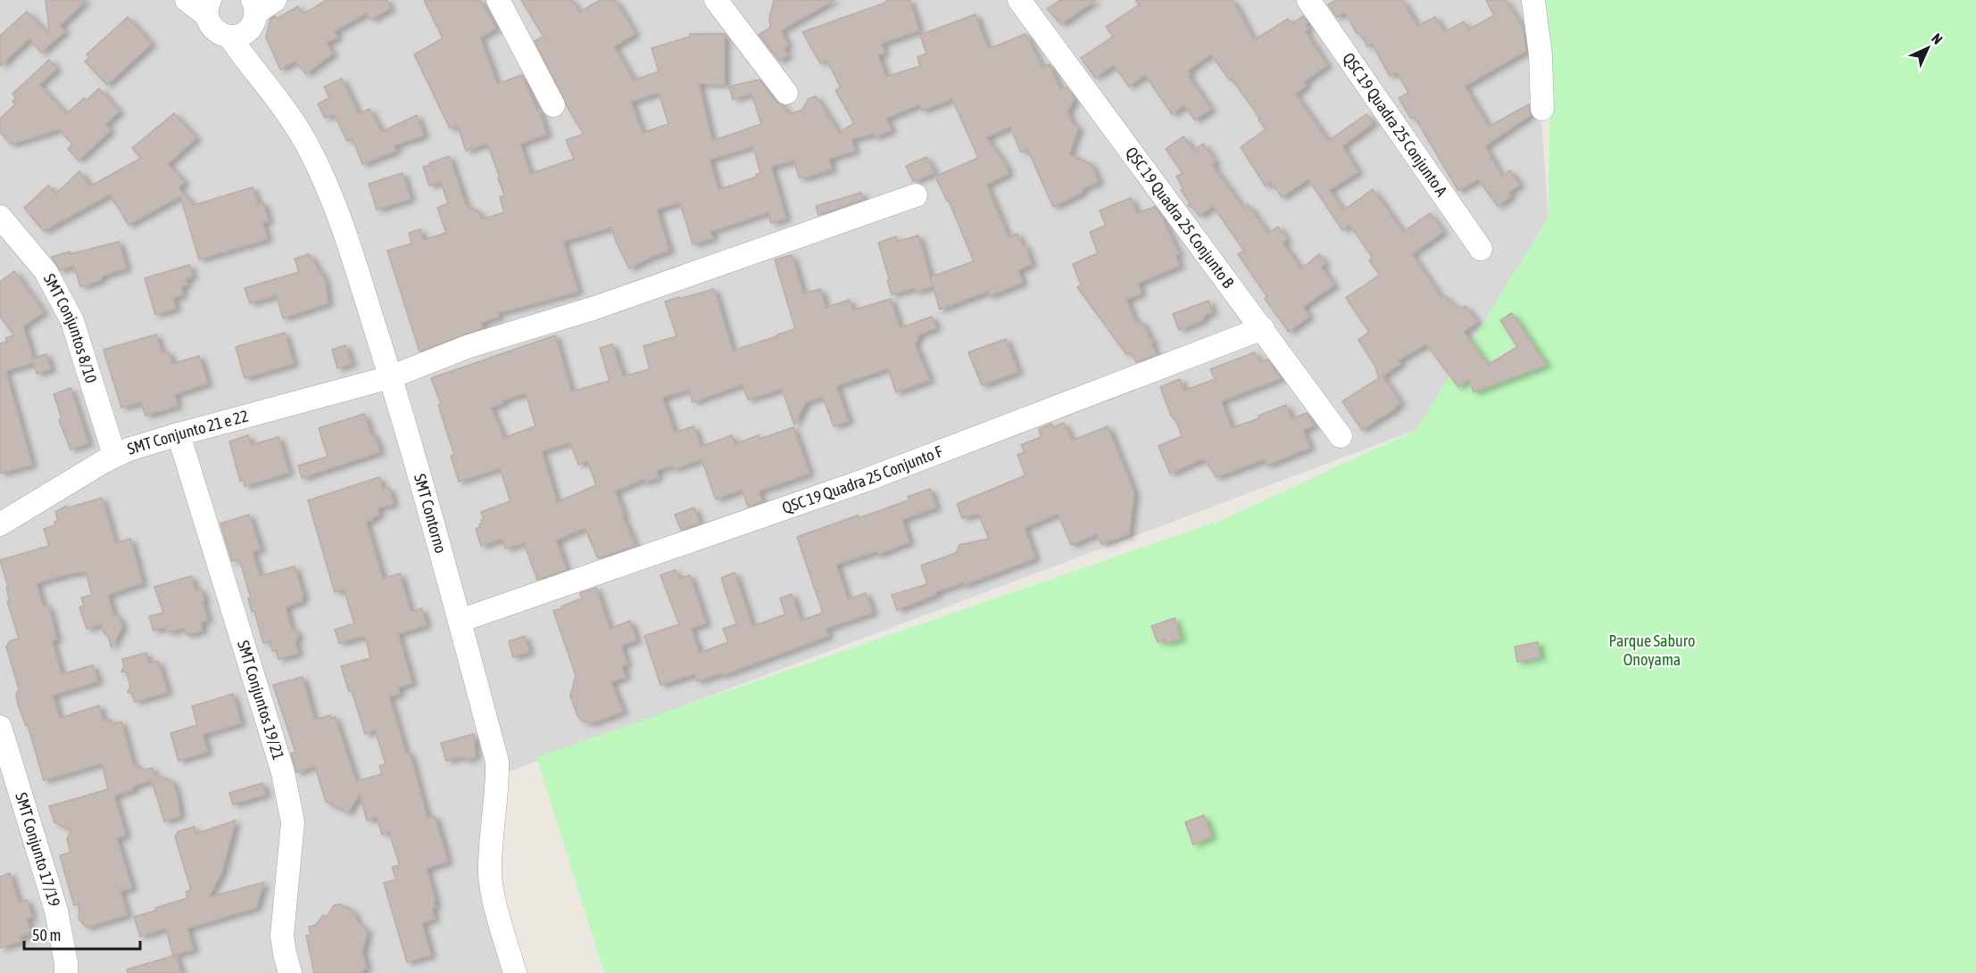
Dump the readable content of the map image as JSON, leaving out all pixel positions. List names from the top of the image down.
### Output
{
  "streets": {
    "street": [
      "QSC 19 Quadra 25 Conjunto A",
      "QSC 19 Quadra 25 Conjunto B",
      "SMT Conjuntos 8/10",
      "SMT Conjunto 21 e 22",
      "QSC 19 Quadra 25 Conjunto F",
      "SMT Contorno",
      "SMT Conjuntos 19/21",
      "SMT Conjunto 17/19"
    ]
  },
  "crossings": [
    ["QSC 19 Quadra 25 Conjunto B", "QSC 19 Quadra 25 Conjunto F"],
    ["SMT Conjuntos 8/10", "SMT Conjunto 21 e 22"],
    ["SMT Conjunto 21 e 22", "SMT Contorno"],
    ["SMT Conjunto 21 e 22", "SMT Conjuntos 19/21"],
    ["QSC 19 Quadra 25 Conjunto F", "SMT Contorno"]
  ],
  "parks": ["Parque Saburo Onoyama"],
  "scale_bar": "50 m",
  "north": "top right"
}
